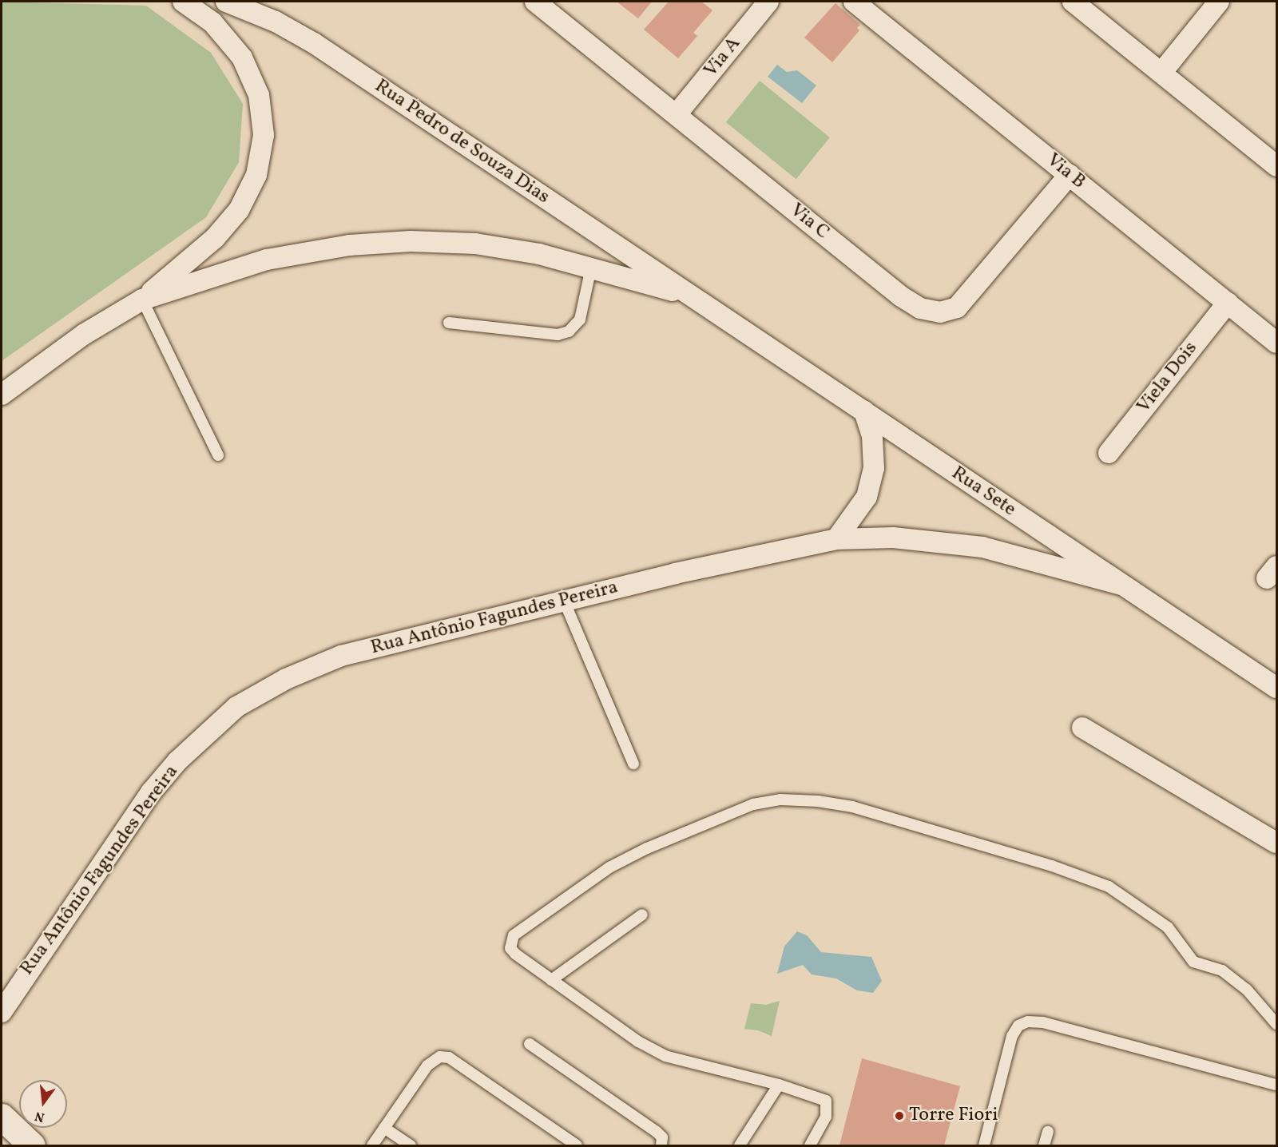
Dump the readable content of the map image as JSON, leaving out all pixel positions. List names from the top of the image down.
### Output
{
  "streets": {
    "street": [
      "Via A",
      "Rua Pedro de Souza Dias",
      "Via B",
      "Via C",
      "Viela Dois",
      "Rua Sete",
      "Rua Antônio Fagundes Pereira"
    ]
  },
  "crossings": [
    ["Via A", "Via C"],
    ["Rua Pedro de Souza Dias", "Rua Sete"],
    ["Via B", "Via C"],
    ["Via B", "Viela Dois"],
    ["Rua Sete", "Rua Antônio Fagundes Pereira"]
  ],
  "places": ["Torre Fiori"],
  "north": "bottom"
}
